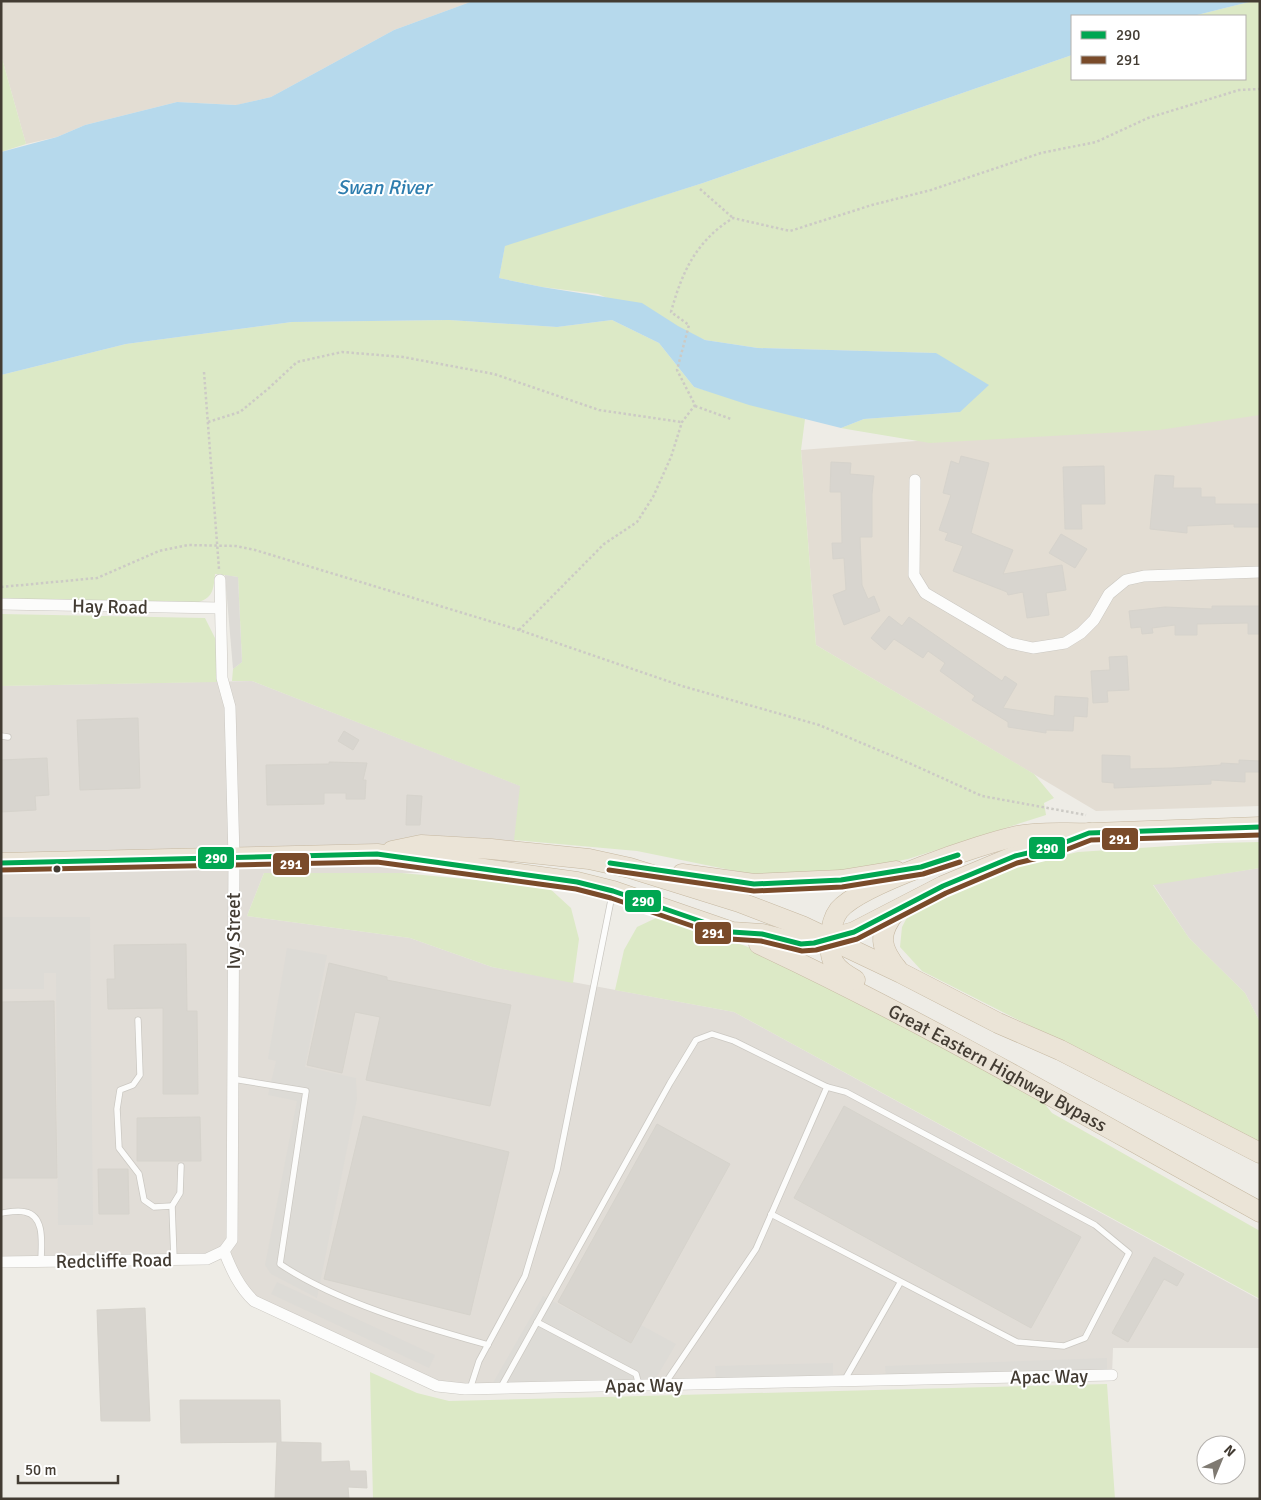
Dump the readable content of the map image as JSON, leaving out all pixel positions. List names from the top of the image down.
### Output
{
  "streets": {
    "highway": ["Great Eastern Highway Bypass"],
    "street": [
      "Hay Road",
      "Ivy Street",
      "Redcliffe Road",
      "Apac Way"
    ]
  },
  "crossings": [
    ["Hay Road", "Ivy Street"],
    ["Ivy Street", "Redcliffe Road"],
    ["Ivy Street", "Apac Way"],
    ["Redcliffe Road", "Apac Way"]
  ],
  "water": ["Swan River"],
  "lines": ["transit line 290", "transit line 291"],
  "legend": ["290", "291"],
  "scale_bar": "50 m",
  "north": "top right"
}
